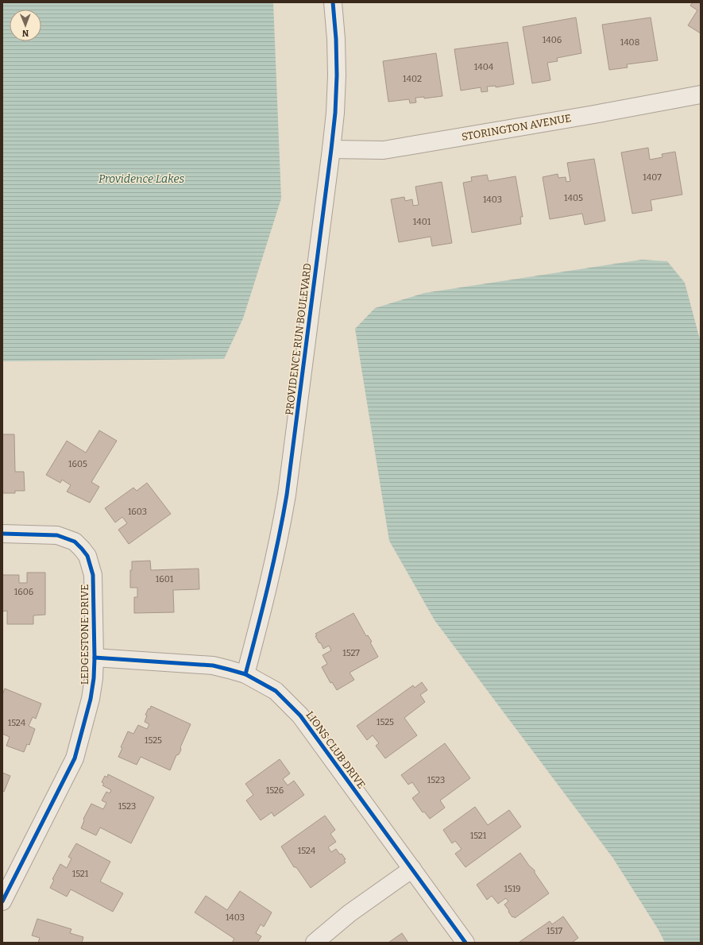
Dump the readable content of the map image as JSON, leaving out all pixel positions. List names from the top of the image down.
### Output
{
  "streets": {
    "street": [
      "STORINGTON AVENUE",
      "PROVIDENCE RUN BOULEVARD",
      "LEDGESTONE DRIVE",
      "LIONS CLUB DRIVE"
    ]
  },
  "crossings": [
    ["STORINGTON AVENUE", "PROVIDENCE RUN BOULEVARD"],
    ["PROVIDENCE RUN BOULEVARD", "LIONS CLUB DRIVE"],
    ["LEDGESTONE DRIVE", "LIONS CLUB DRIVE"]
  ],
  "water": ["Providence Lakes"],
  "house_numbers": [
    "1406",
    "1408",
    "1404",
    "1402",
    "1407",
    "1405",
    "1403",
    "1401",
    "1605",
    "1603",
    "1601",
    "1606",
    "1527",
    "1525",
    "1524",
    "1525",
    "1523",
    "1526",
    "1523",
    "1521",
    "1524",
    "1521",
    "1519",
    "1403",
    "1517"
  ],
  "north": "bottom"
}
